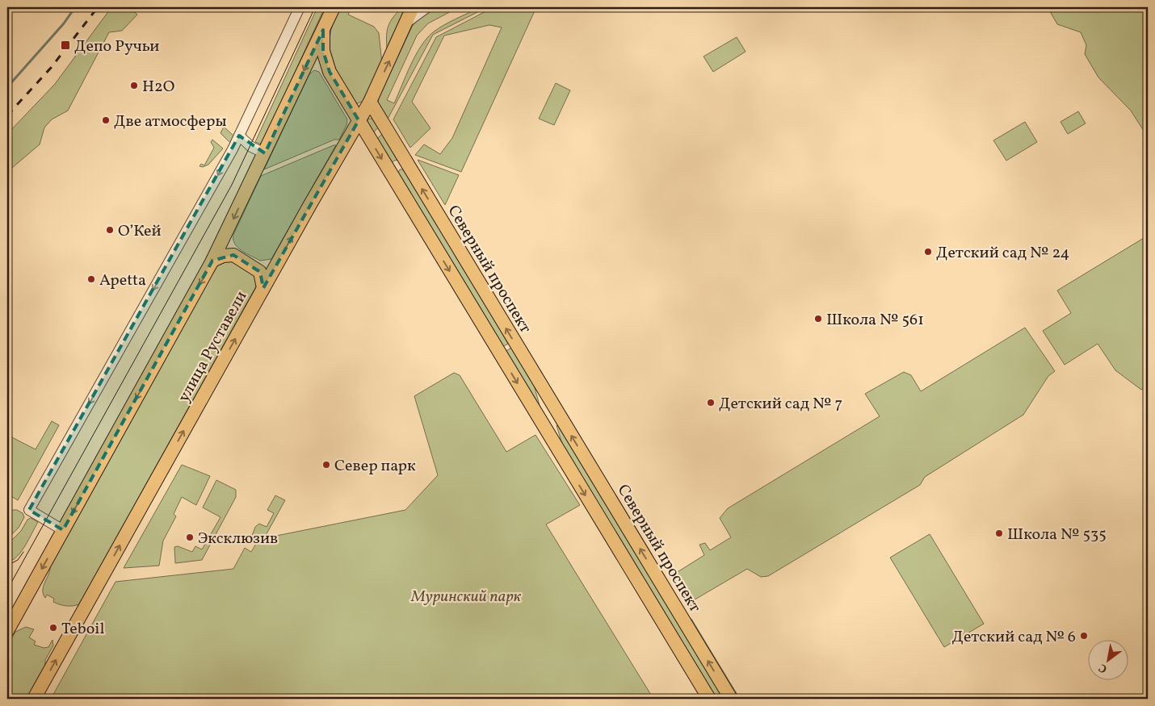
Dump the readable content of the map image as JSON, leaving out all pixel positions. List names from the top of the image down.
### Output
{
  "streets": {
    "main road": ["Северный проспект", "улица Руставели"]
  },
  "crossings": [
    ["Северный проспект", "улица Руставели"]
  ],
  "parks": ["Муринский парк"],
  "places": {
    "transit": ["Депо Ручьи"],
    "other": [
      "H2O",
      "Две атмосферы",
      "О’Кей",
      "Детский сад № 24",
      "Apetta",
      "Школа № 561",
      "Детский сад № 7",
      "Север парк",
      "Школа № 535",
      "Эксклюзив",
      "Teboil",
      "Детский сад № 6"
    ]
  },
  "north": "bottom left"
}
